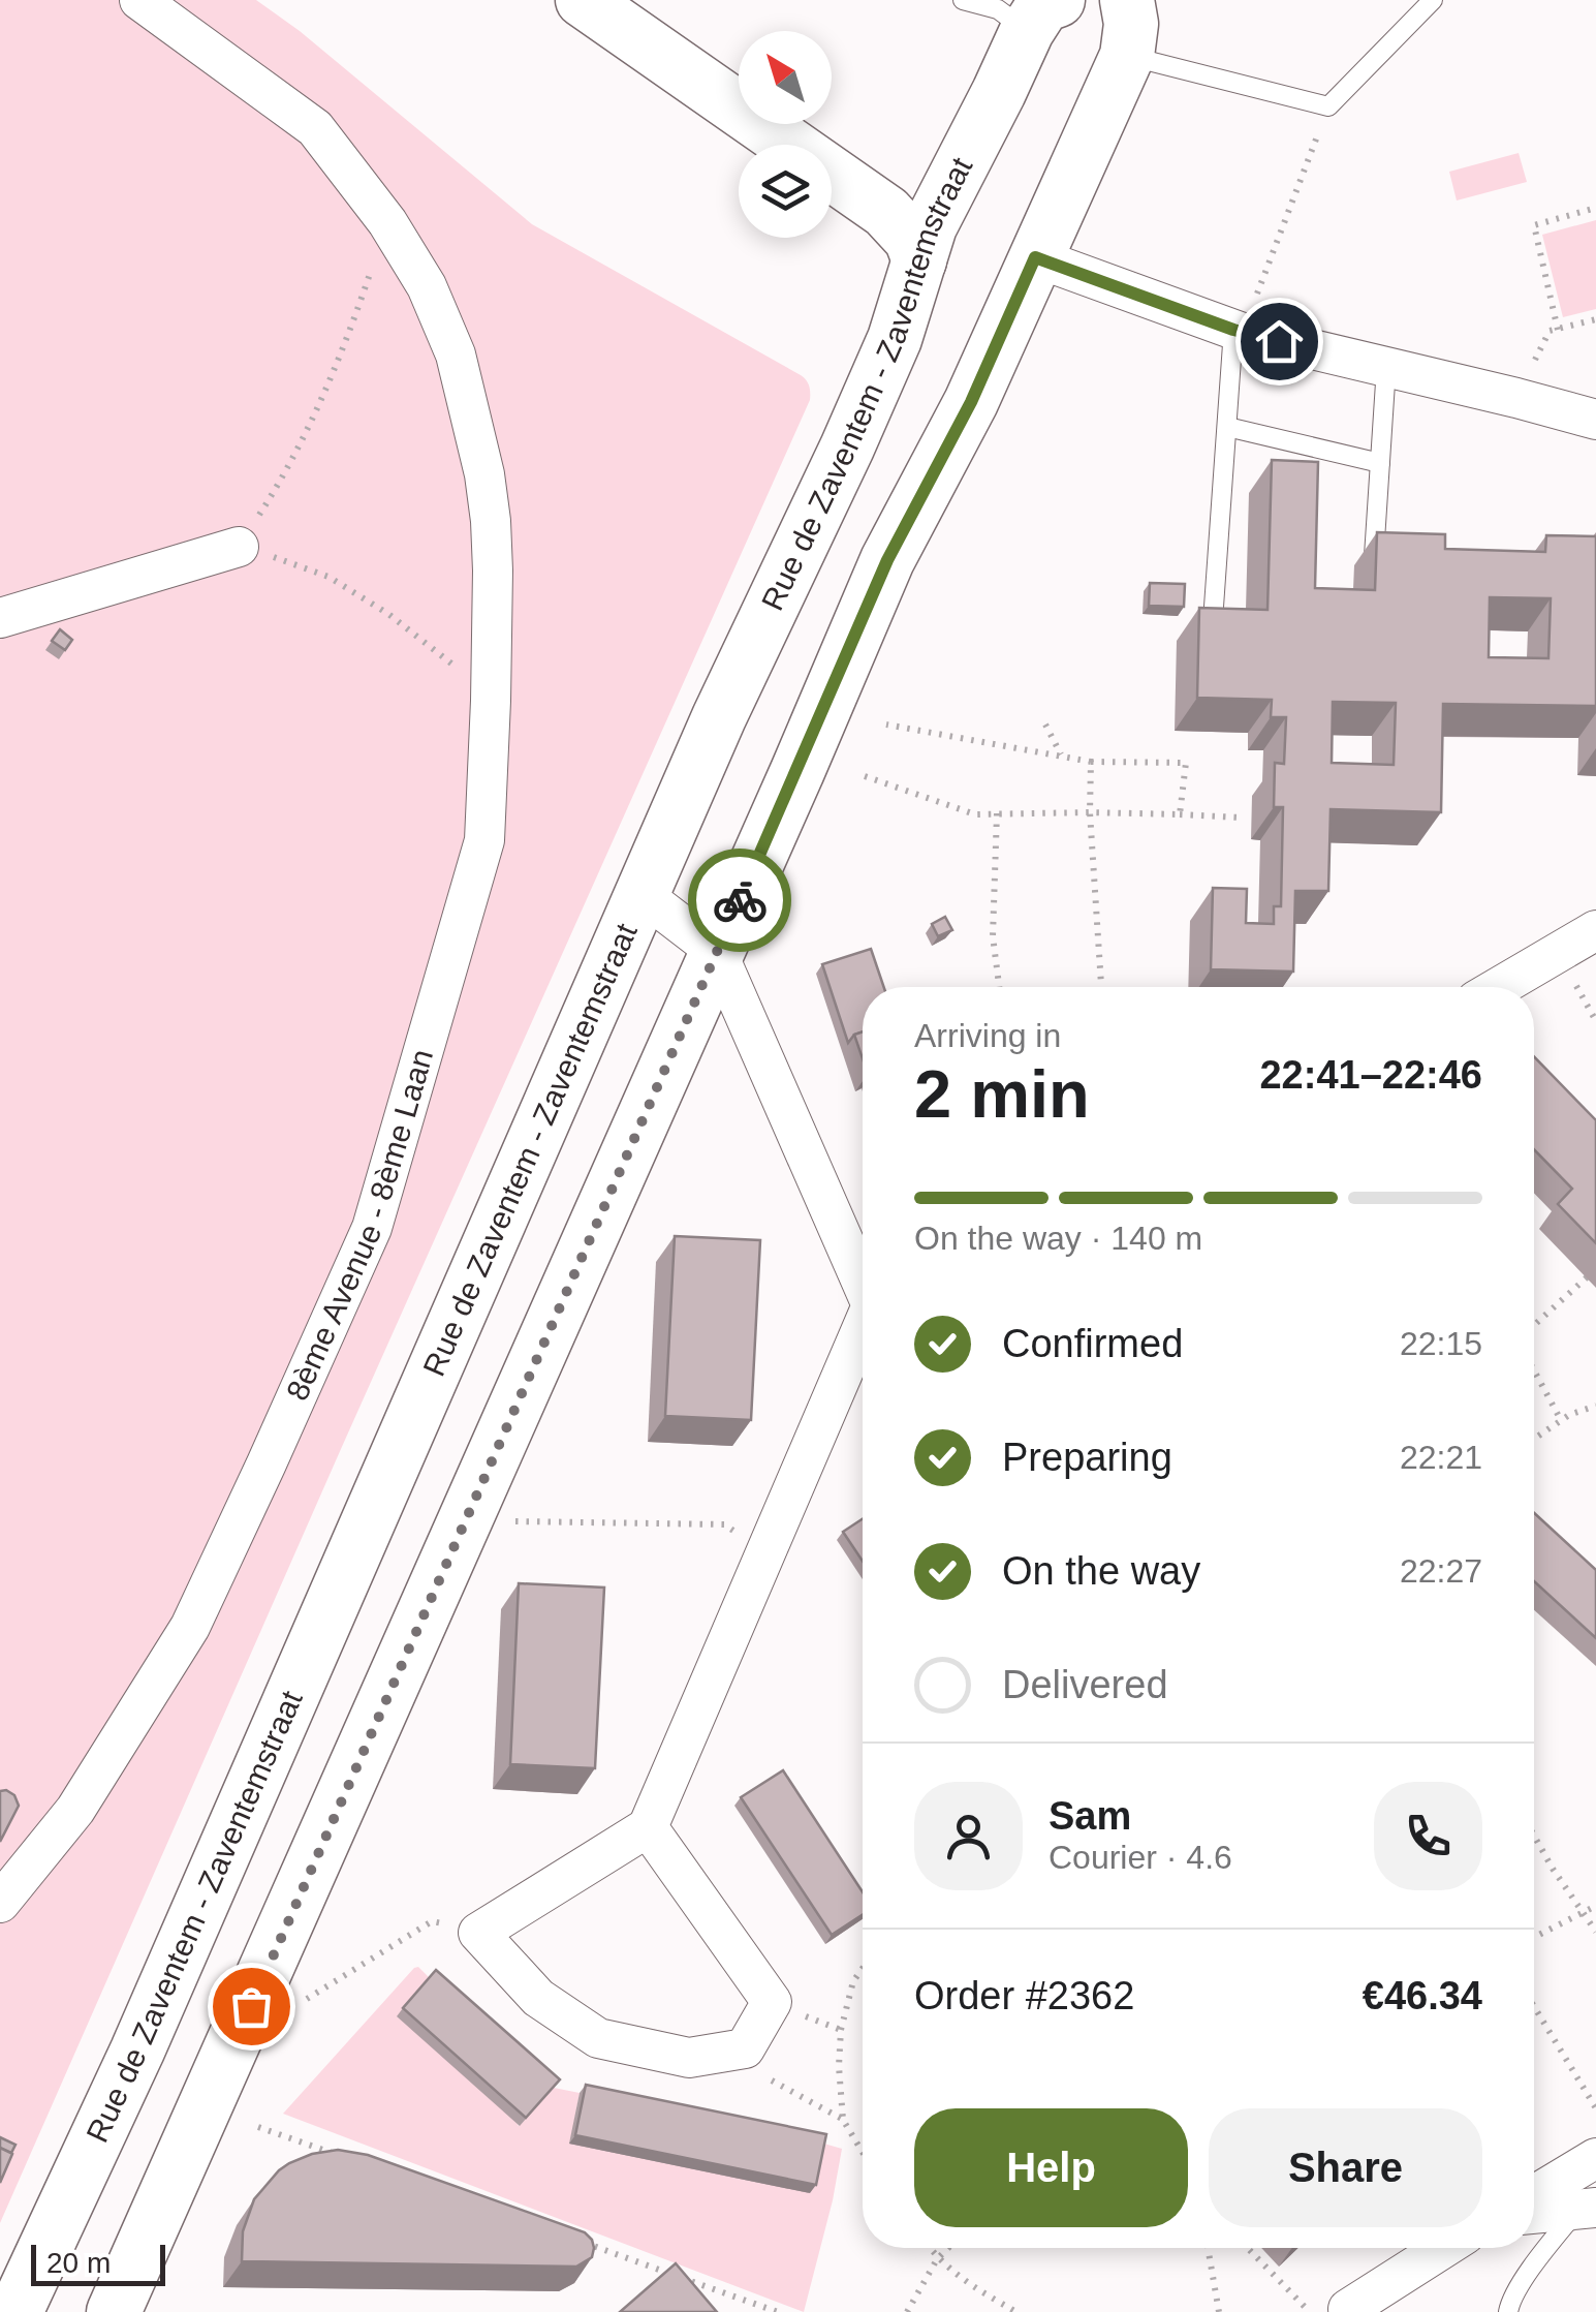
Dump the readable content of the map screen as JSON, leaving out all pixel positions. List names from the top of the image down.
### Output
{
  "streets": {
    "main road": ["Rue de Zaventem - Zaventemstraat"],
    "street": ["8ème Avenue - 8ème Laan"]
  },
  "scale_bar": "20 m",
  "north": "top left",
  "page": {
    "heading": ["2 min", "Arriving in", "22:41–22:46"],
    "panel": [
      "Sam",
      "Courier · 4.6",
      "Order #2362",
      "€46.34"
    ],
    "bar": "On the way · 140 m",
    "list": [
      ["Confirmed", "22:15"],
      ["Preparing", "22:21"],
      ["On the way", "22:27"],
      "Delivered"
    ],
    "buttons": ["Help", "Share"],
    "scale": "20 m"
  }
}
